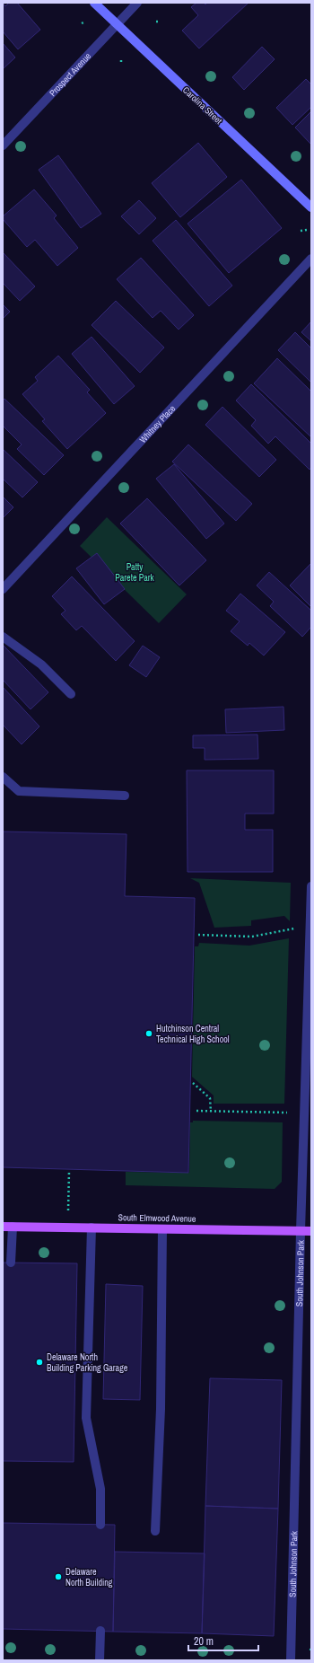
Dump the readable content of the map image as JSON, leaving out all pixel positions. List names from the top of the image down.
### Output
{
  "streets": {
    "main road": ["Carolina Street", "South Elmwood Avenue"],
    "street": ["Prospect Avenue", "Whitney Place", "South Johnson Park"]
  },
  "crossings": [
    ["Prospect Avenue", "Carolina Street"],
    ["South Elmwood Avenue", "South Johnson Park"]
  ],
  "parks": ["Patty Parete Park"],
  "places": ["Hutchinson Central Technical High School", "Delaware North Building Parking Garage", "Delaware North Building"],
  "scale_bar": "20 m"
}
